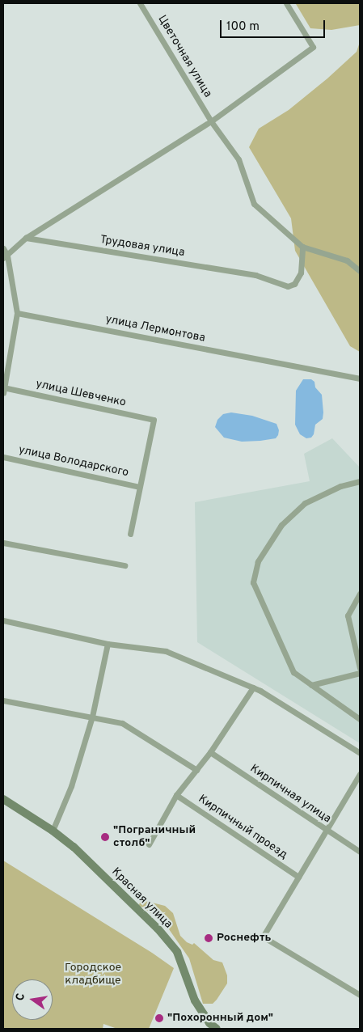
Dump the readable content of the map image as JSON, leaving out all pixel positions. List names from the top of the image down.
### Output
{
  "streets": {
    "main road": ["Красная улица"],
    "street": [
      "Цветочная улица",
      "Трудовая улица",
      "улица Лермонтова",
      "улица Шевченко",
      "улица Володарского",
      "Кирпичная улица",
      "Кирпичный проезд"
    ]
  },
  "crossings": [
    ["Цветочная улица", "Трудовая улица"],
    ["улица Шевченко", "улица Володарского"]
  ],
  "parks": ["Городское кладбище"],
  "places": ["\"Пограничный столб\"", "Роснефть", "\"Похоронный дом\""],
  "scale_bar": "100 m",
  "north": "left"
}
